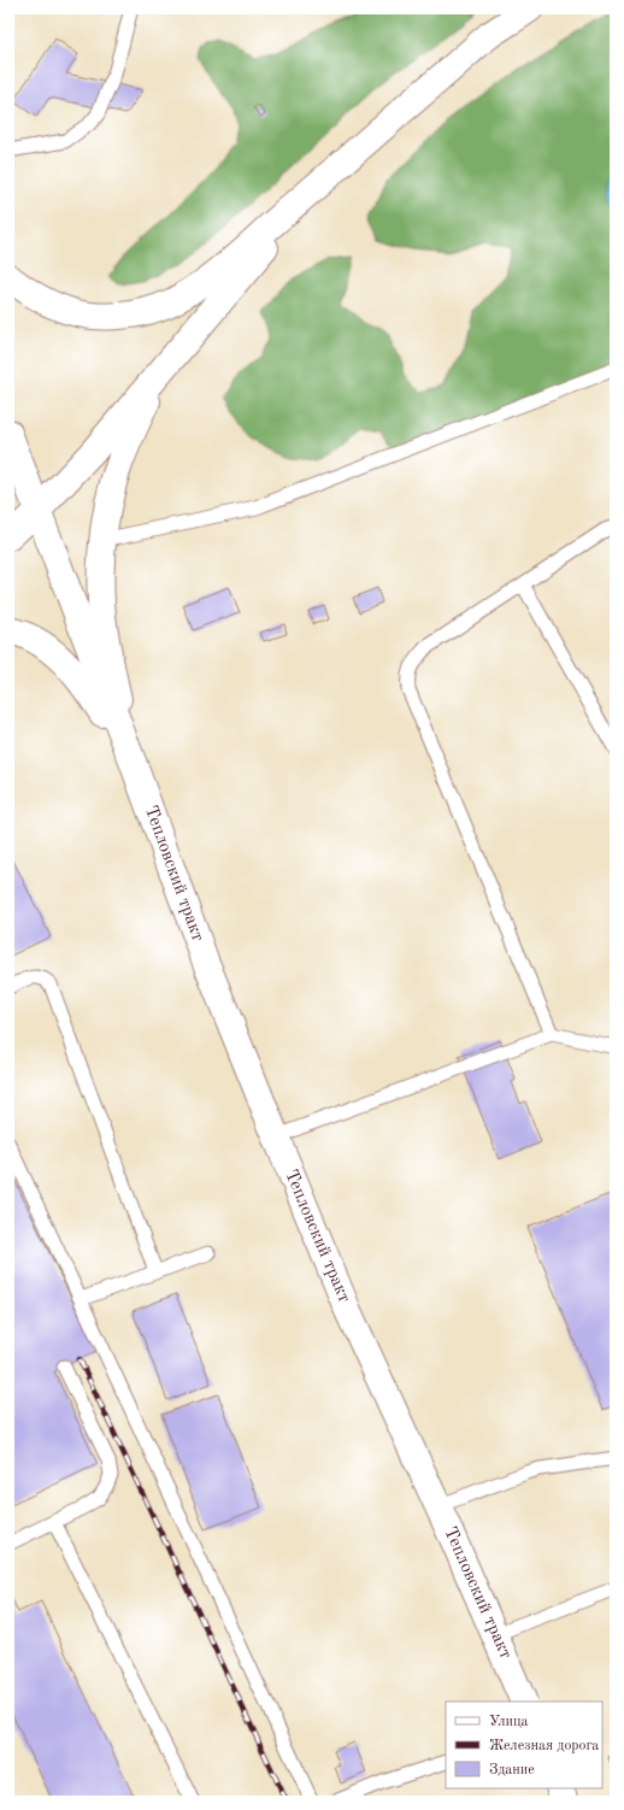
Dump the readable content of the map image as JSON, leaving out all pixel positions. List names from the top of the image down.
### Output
{
  "streets": {
    "main road": ["Тепловский тракт"]
  },
  "legend": ["Улица", "Железная дорога", "Здание"]
}
